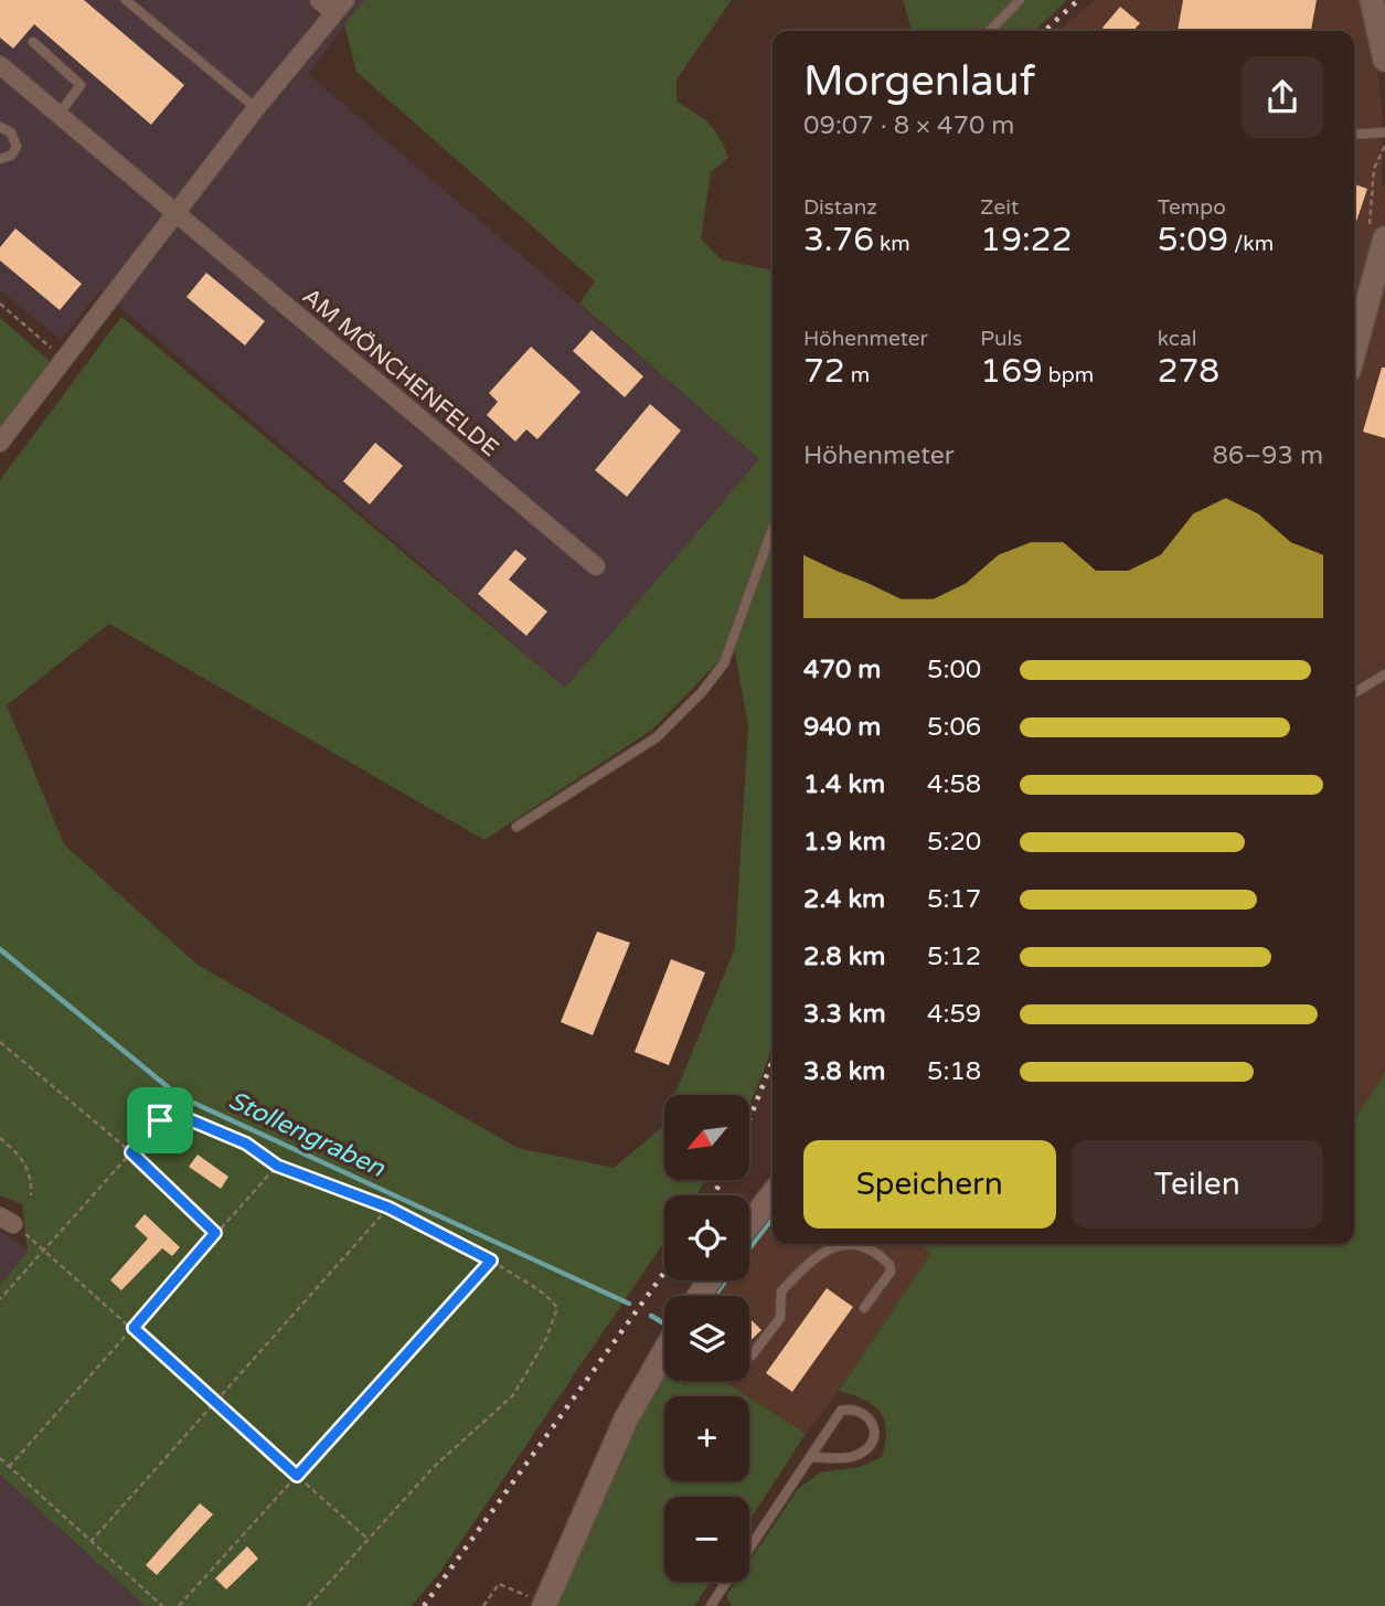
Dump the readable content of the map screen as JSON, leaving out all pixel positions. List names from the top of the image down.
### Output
{
  "streets": {
    "street": ["AM MÖNCHENFELDE"]
  },
  "water": ["Stollengraben"],
  "north": "bottom left",
  "page": {
    "heading": ["Morgenlauf", "09:07 · 8 × 470 m"],
    "stats": [
      ["Distanz", "3.76 km"],
      ["Zeit", "19:22"],
      ["Tempo", "5:09 /km"],
      ["Höhenmeter", "72 m"],
      ["Puls", "169 bpm"],
      ["kcal", "278"]
    ],
    "chart": ["Höhenmeter", "86–93 m"],
    "list": [
      {
        "name": "470 m",
        "note": "5:00"
      },
      {
        "name": "940 m",
        "note": "5:06"
      },
      {
        "name": "1.4 km",
        "note": "4:58"
      },
      {
        "name": "1.9 km",
        "note": "5:20"
      },
      {
        "name": "2.4 km",
        "note": "5:17"
      },
      {
        "name": "2.8 km",
        "note": "5:12"
      },
      {
        "name": "3.3 km",
        "note": "4:59"
      },
      {
        "name": "3.8 km",
        "note": "5:18"
      }
    ],
    "map_buttons": ["+", "−"],
    "buttons": ["Speichern", "Teilen"]
  }
}
